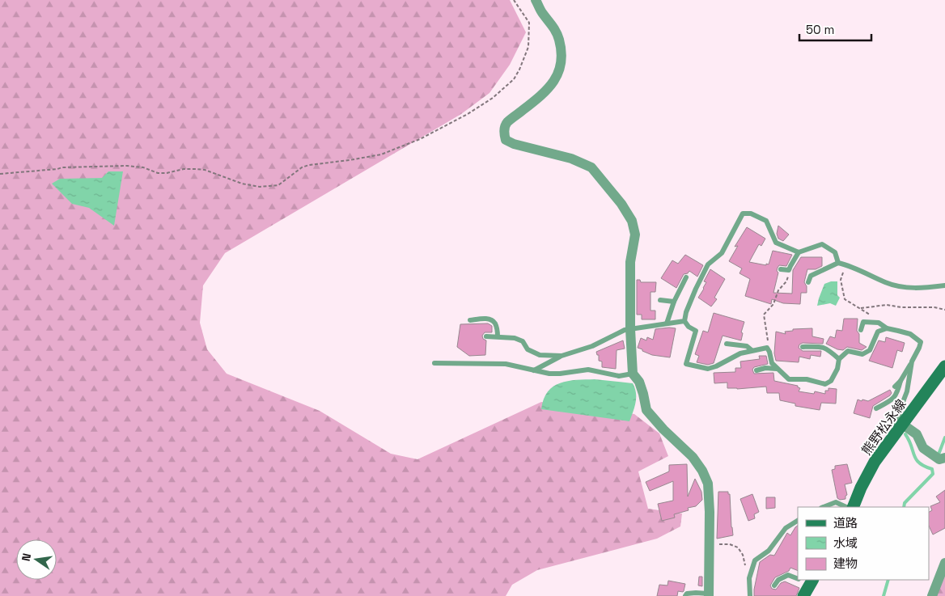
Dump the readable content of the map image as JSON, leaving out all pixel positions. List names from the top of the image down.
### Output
{
  "streets": {
    "main road": ["熊野松永線"]
  },
  "legend": ["道路", "水域", "建物"],
  "scale_bar": "50 m",
  "north": "left"
}
